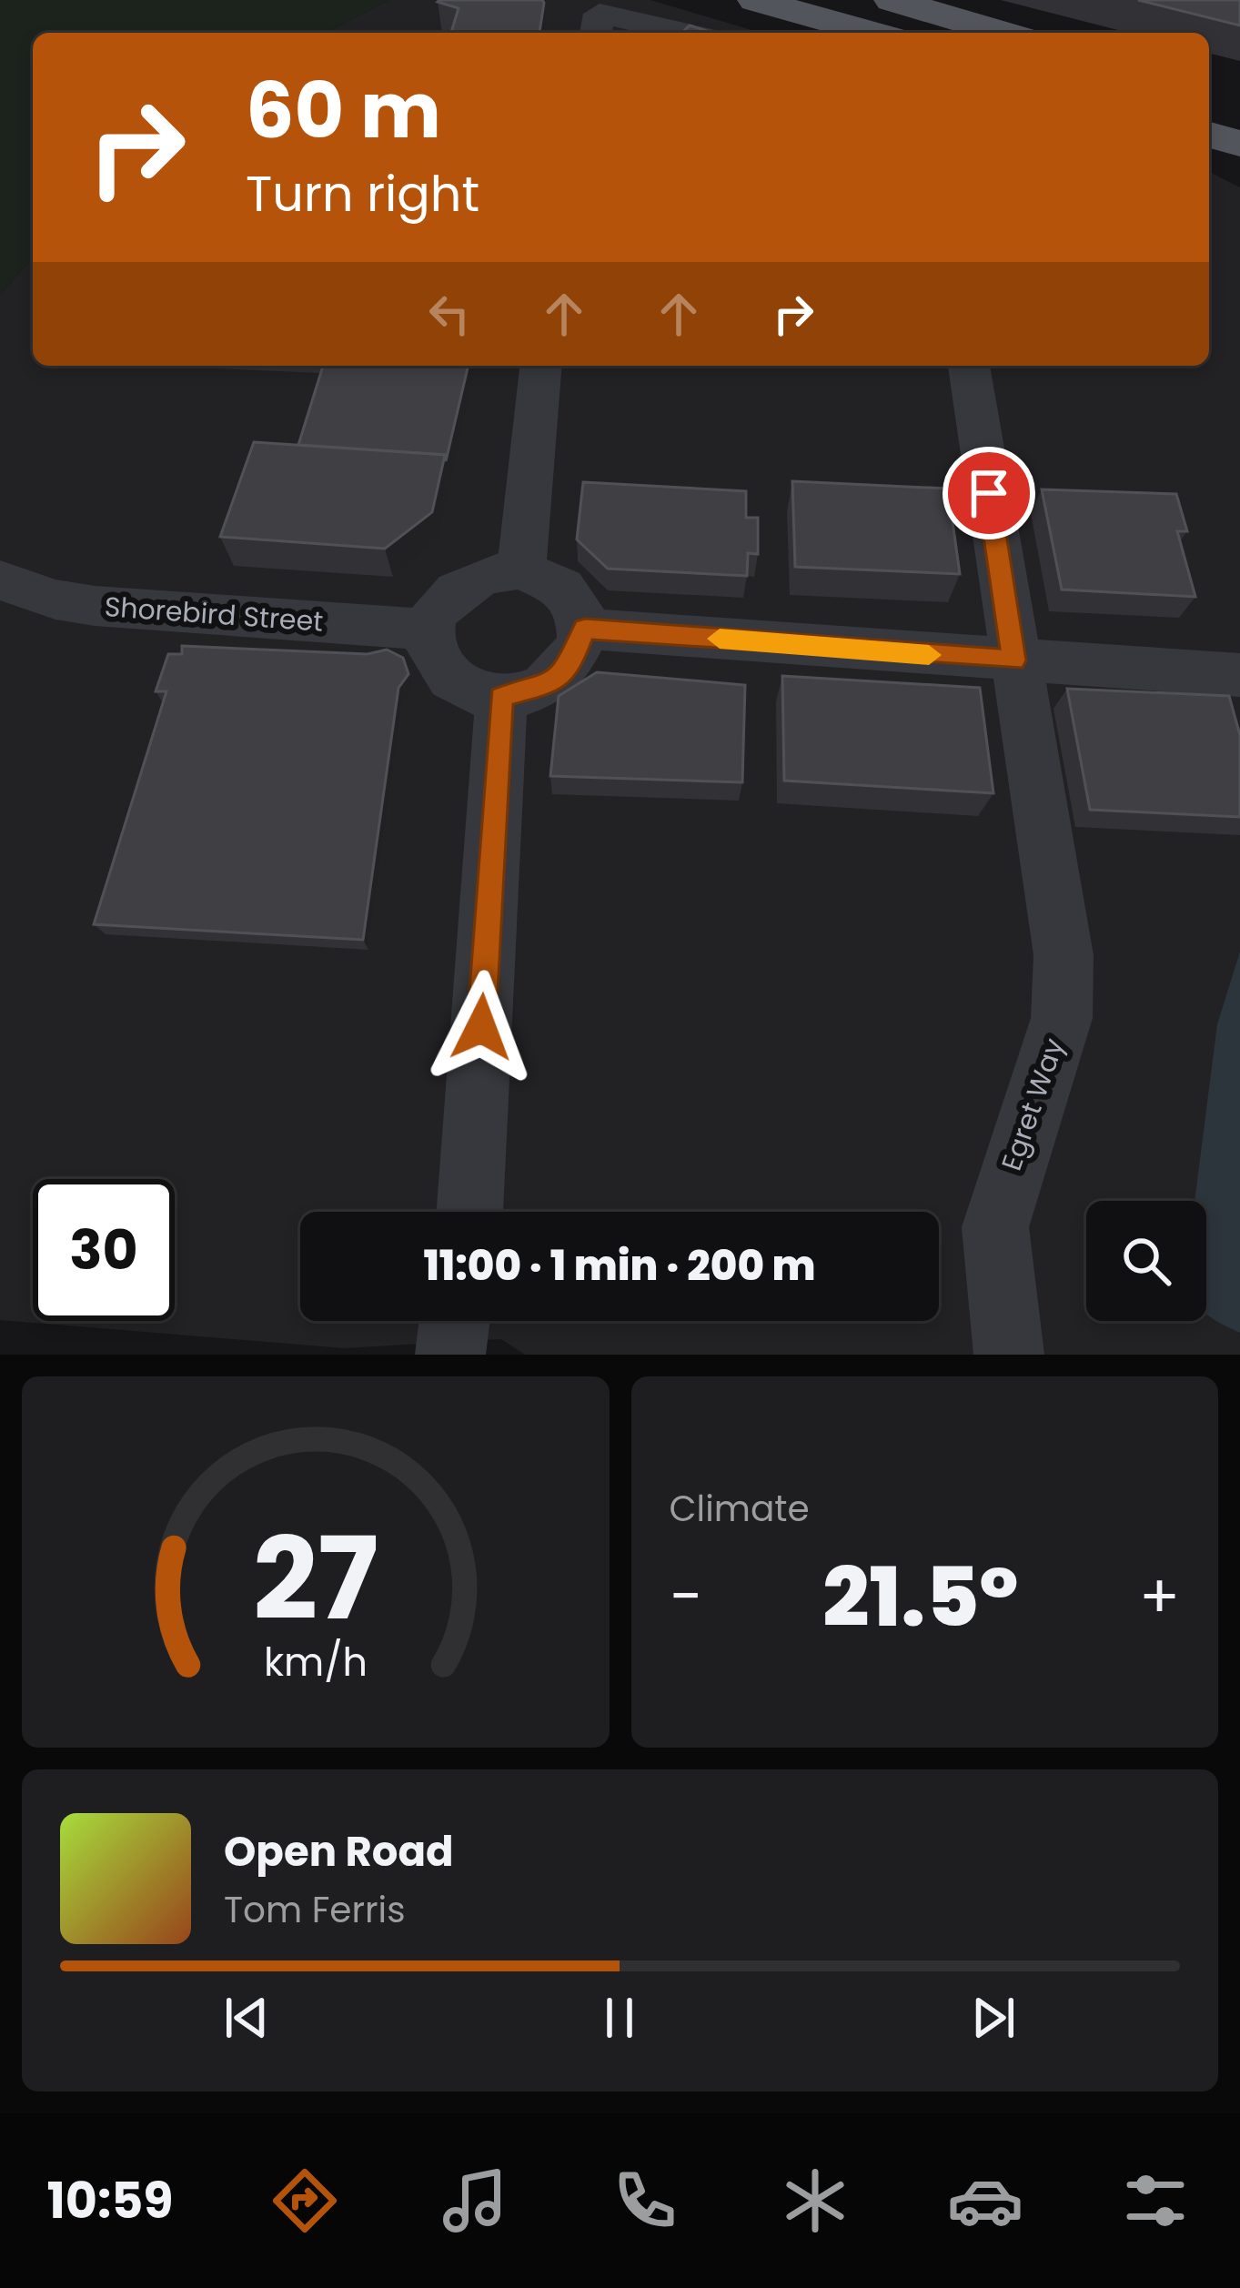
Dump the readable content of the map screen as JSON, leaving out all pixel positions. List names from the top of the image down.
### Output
{
  "streets": {
    "street": ["Shorebird Street", "Egret Way"]
  },
  "page": {
    "turn": ["60 m", "Turn right"],
    "limit": "30",
    "trip": "11:00 · 1 min · 200 m",
    "tile": "Climate",
    "heat": ["−", "21.5°", "+"],
    "song": ["Open Road", "Tom Ferris"],
    "tabs": "10:59",
    "gauge": ["27", "km/h"]
  }
}
